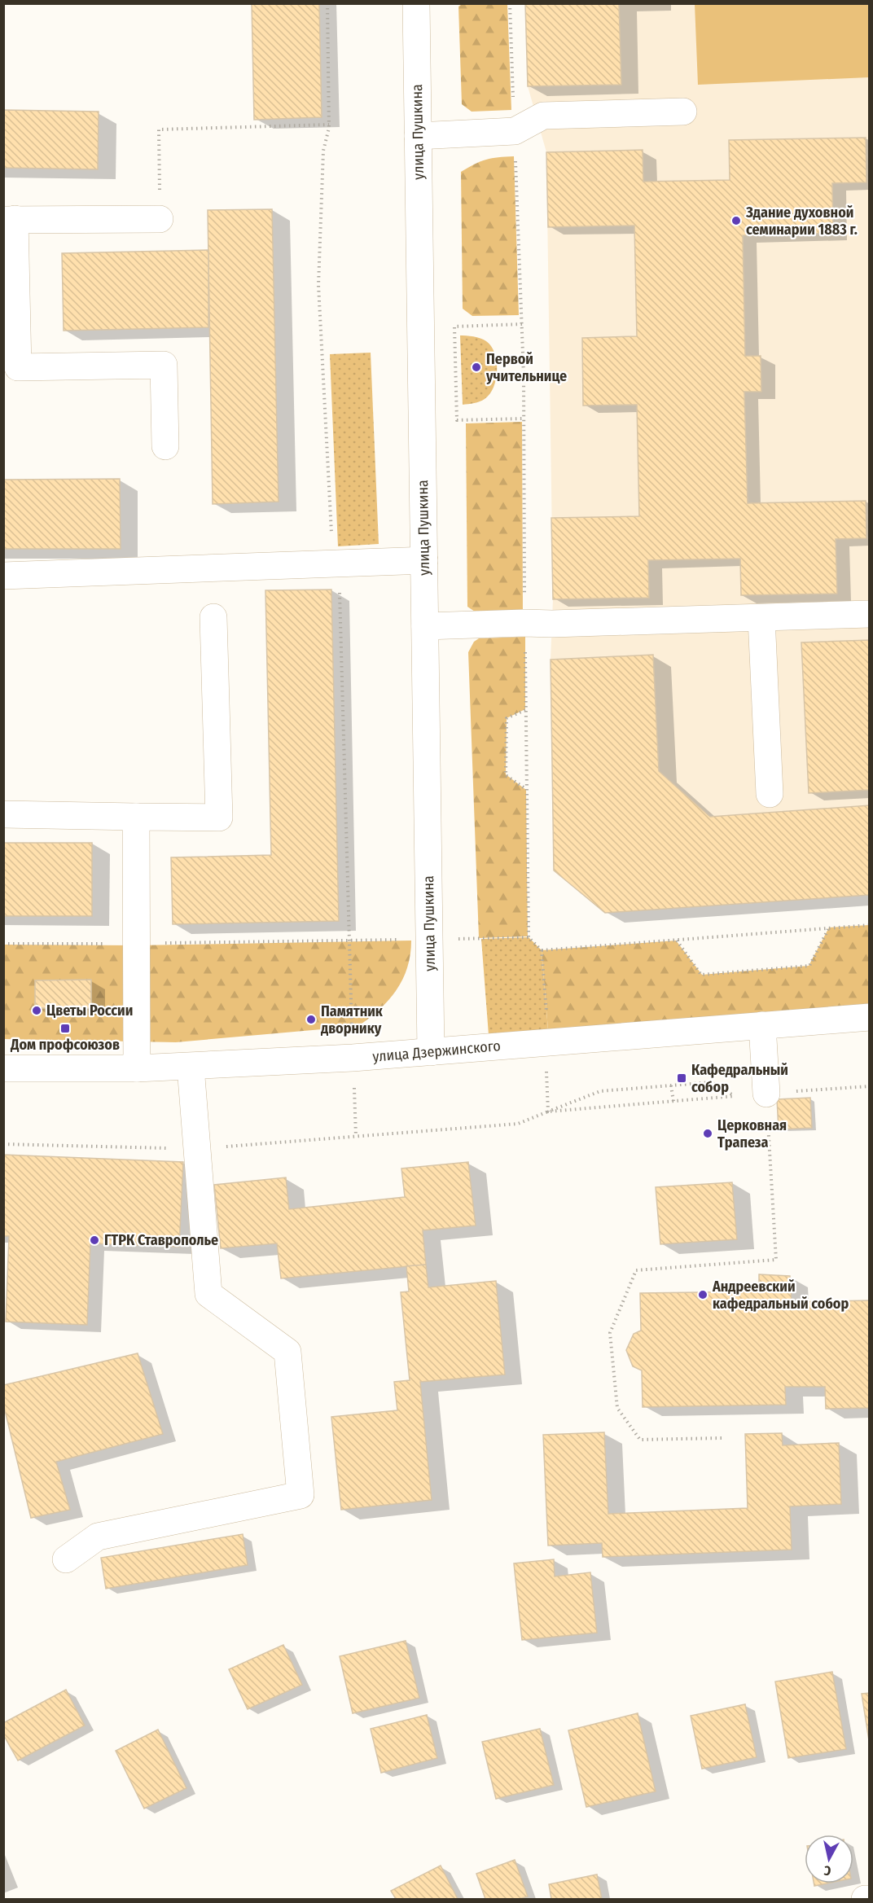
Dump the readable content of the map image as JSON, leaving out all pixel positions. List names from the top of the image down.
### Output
{
  "streets": {
    "street": ["улица Пушкина", "улица Дзержинского"]
  },
  "crossings": [
    ["улица Пушкина", "улица Дзержинского"]
  ],
  "places": {
    "other": [
      "Здание духовной семинарии 1883 г.",
      "Первой учительнице",
      "Цветы России",
      "Памятник дворнику",
      "Церковная Трапеза",
      "ГТРК Ставрополье",
      "Андреевский кафедральный собор"
    ],
    "transit": ["Дом профсоюзов", "Кафедральный собор"]
  },
  "north": "bottom"
}
